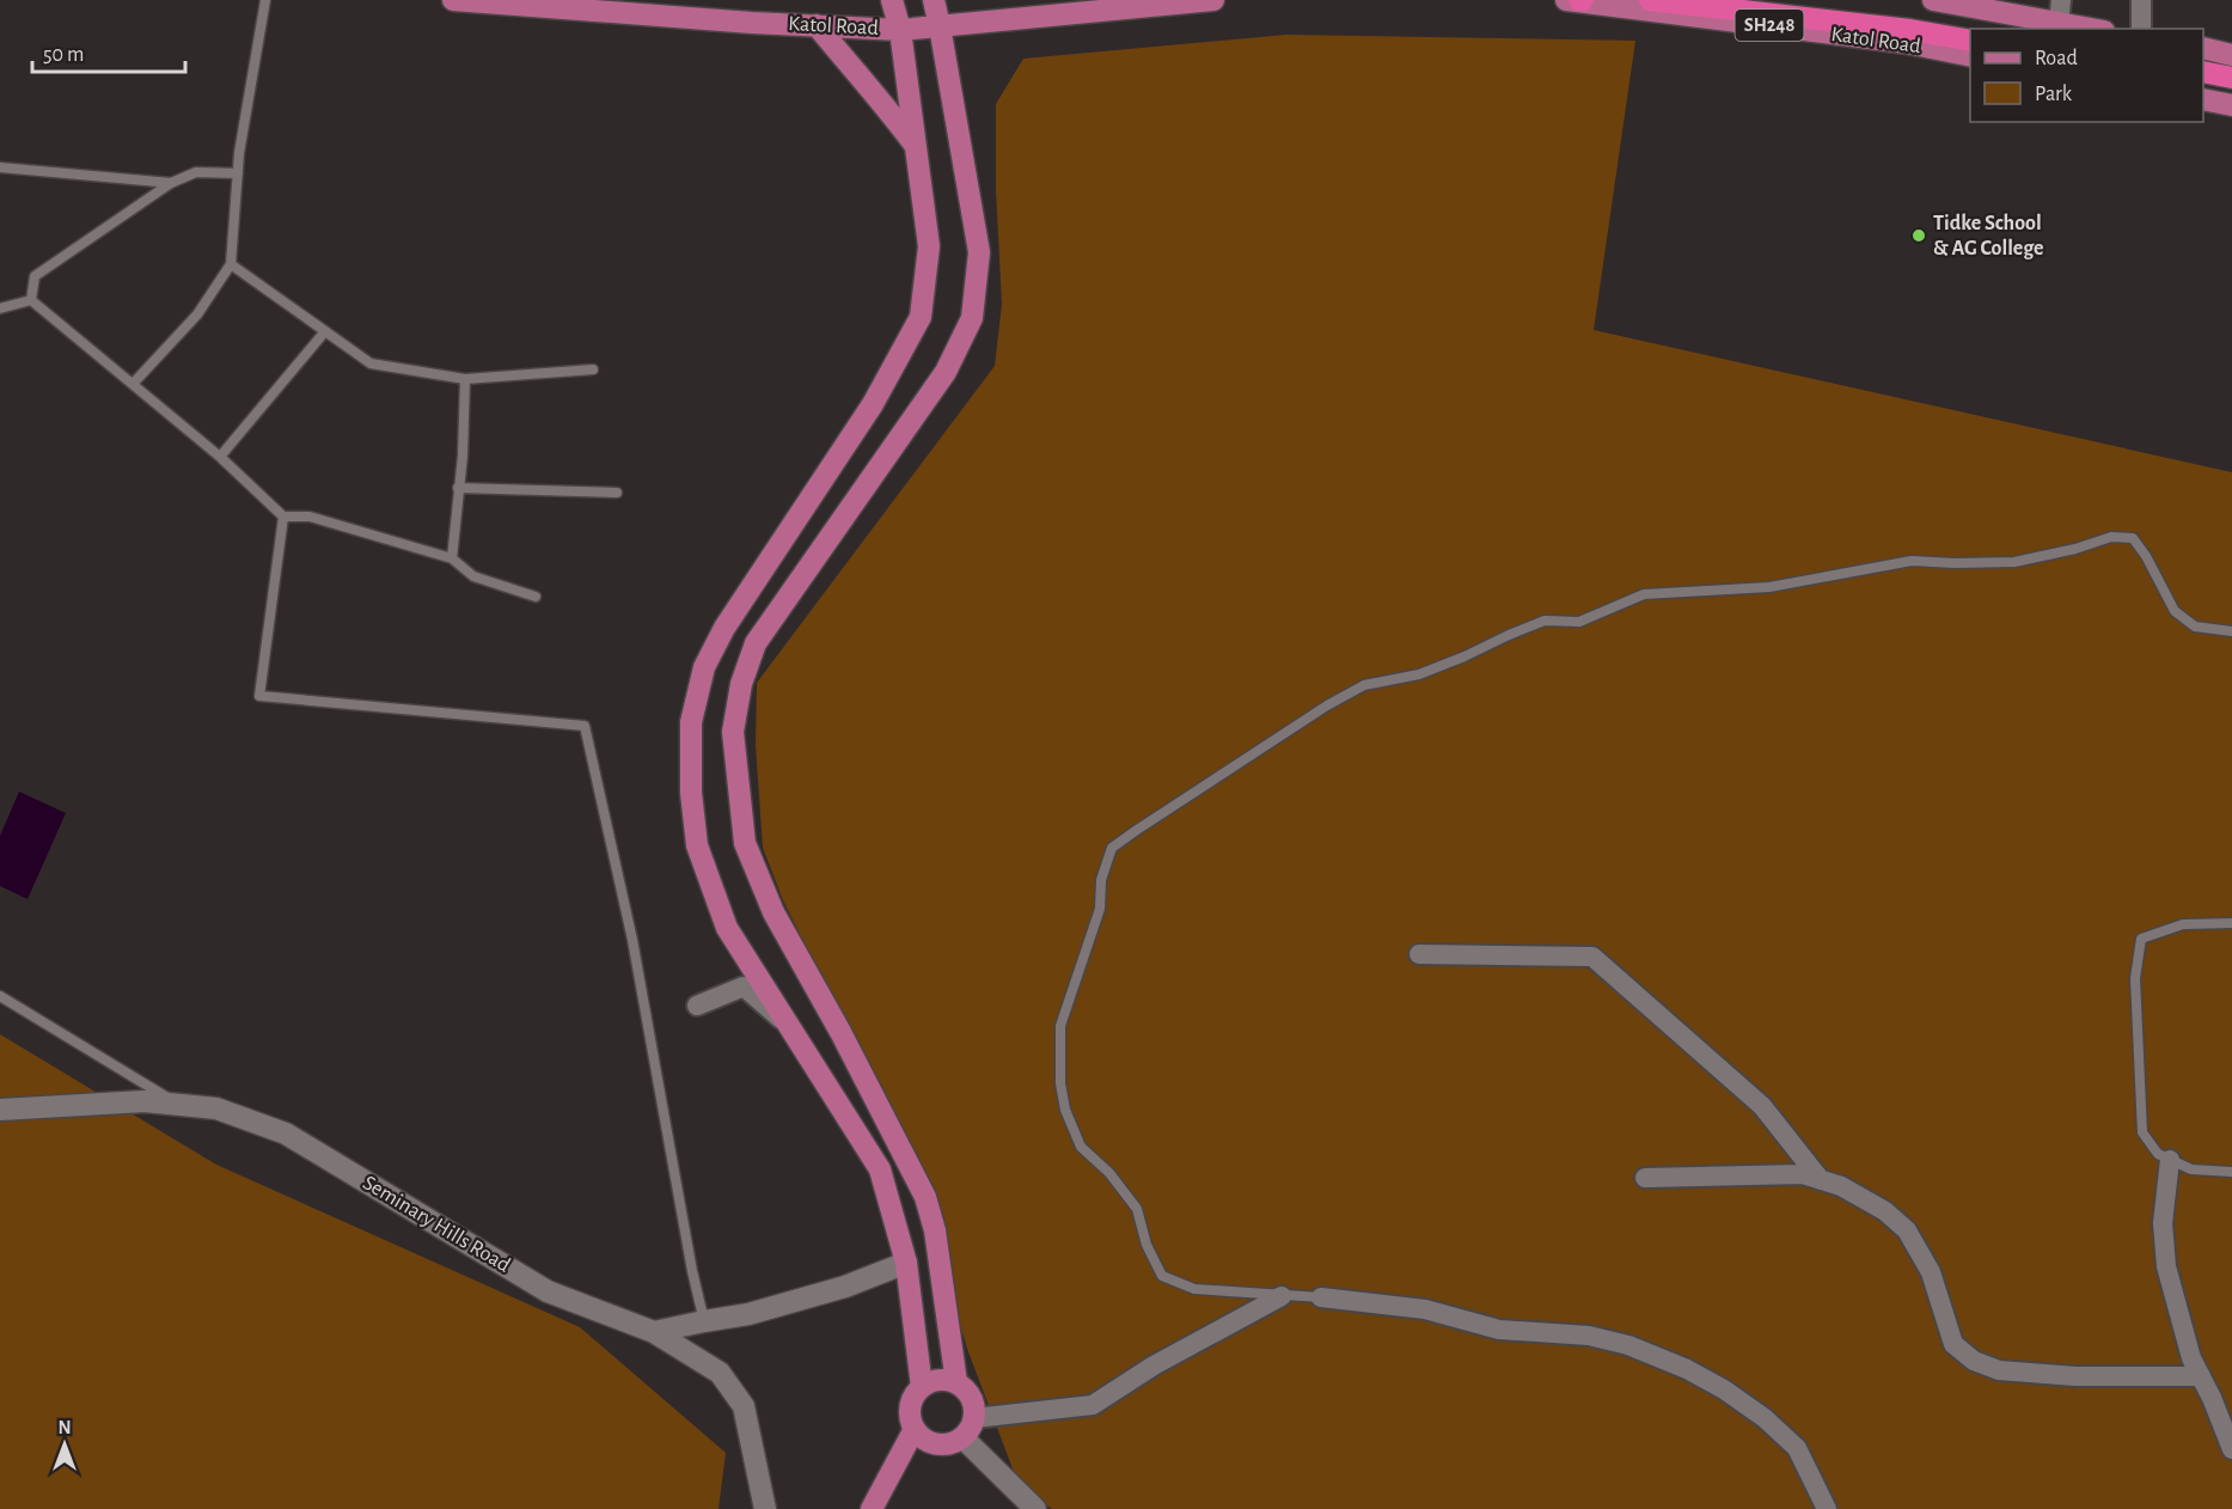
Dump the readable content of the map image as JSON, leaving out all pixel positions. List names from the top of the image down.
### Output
{
  "streets": {
    "main road": ["SH248", "Katol Road"],
    "street": ["Seminary Hills Road"]
  },
  "places": ["Tidke School & AG College"],
  "legend": ["Road", "Park"],
  "scale_bar": "50 m",
  "north": "top"
}
